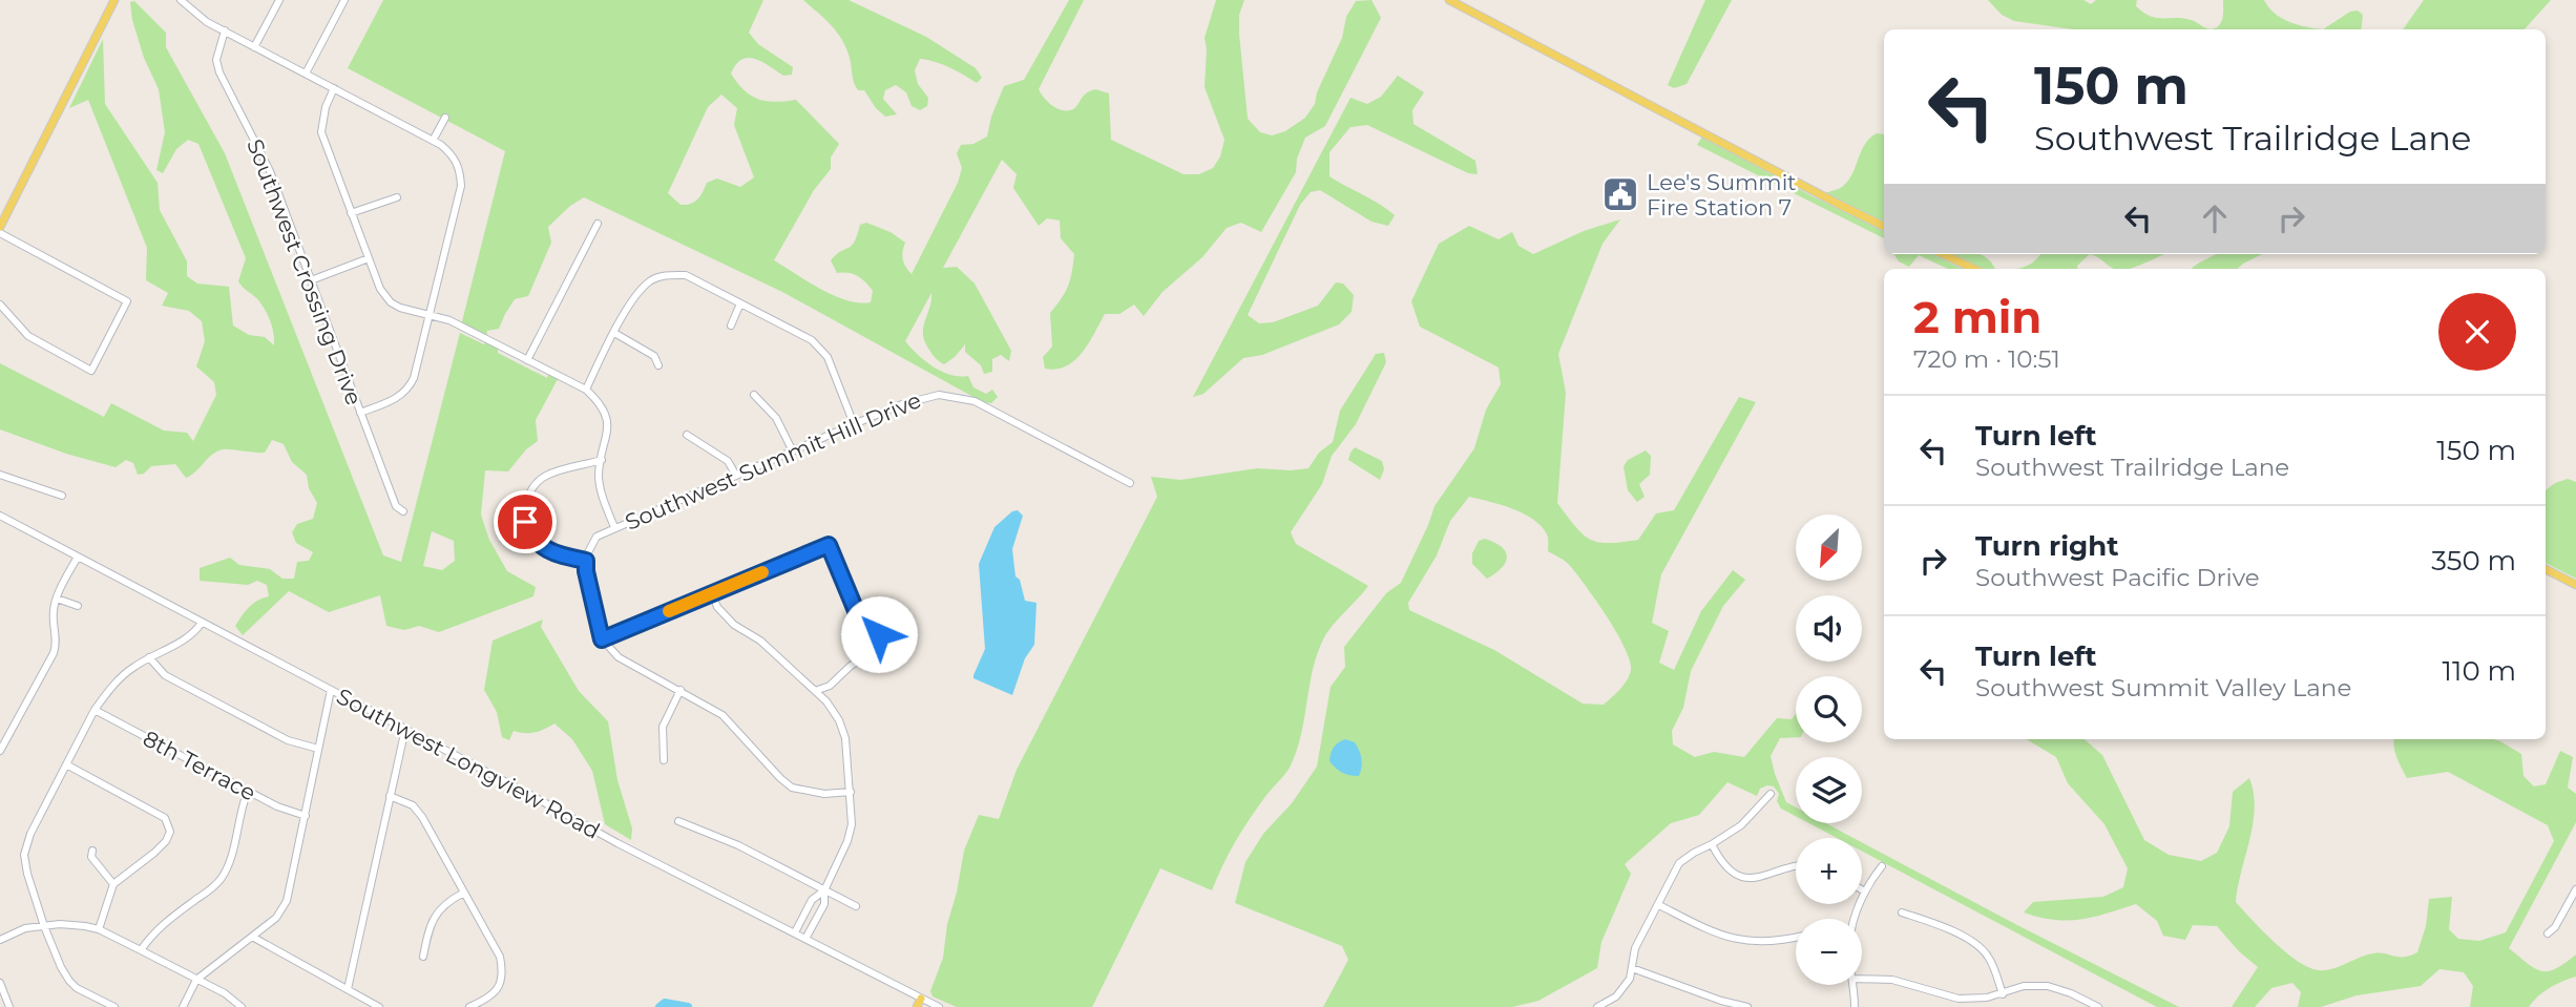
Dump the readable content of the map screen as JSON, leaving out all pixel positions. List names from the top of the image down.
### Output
{
  "streets": {
    "street": [
      "Southwest Crossing Drive",
      "Southwest Summit Hill Drive",
      "Southwest Longview Road",
      "8th Terrace"
    ]
  },
  "places": {
    "public building": ["Lee's Summit Fire Station 7"]
  },
  "north": "bottom left",
  "page": {
    "turn": ["150 m", "Southwest Trailridge Lane"],
    "heading": ["2 min", "720 m · 10:51"],
    "list": [
      {
        "name": "Turn left",
        "note": "Southwest Trailridge Lane",
        "value": "150 m"
      },
      {
        "name": "Turn right",
        "note": "Southwest Pacific Drive",
        "value": "350 m"
      },
      {
        "name": "Turn left",
        "note": "Southwest Summit Valley Lane",
        "value": "110 m"
      }
    ],
    "map_buttons": ["+", "−"]
  }
}
